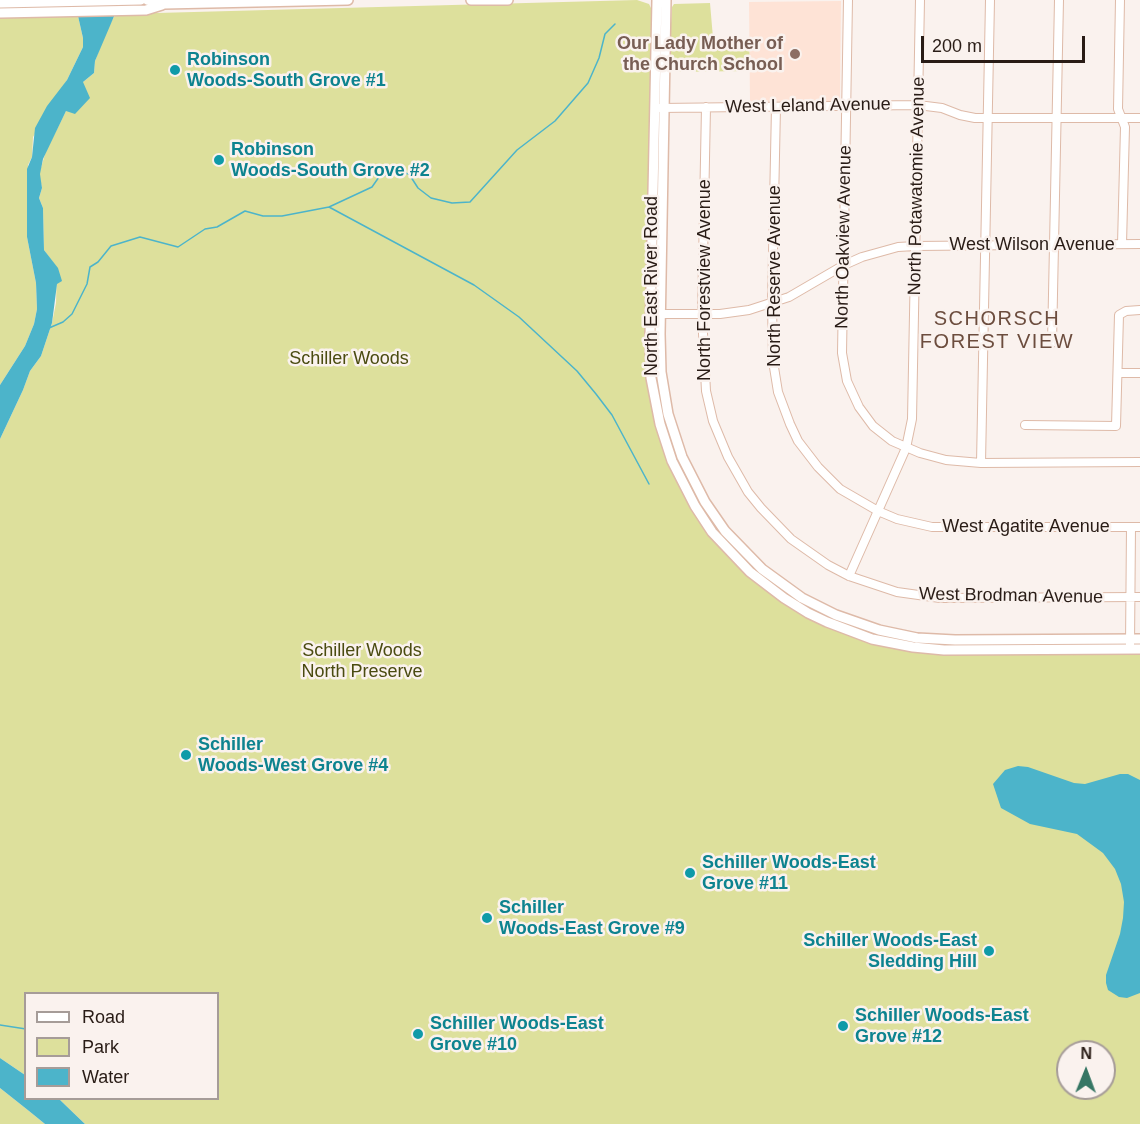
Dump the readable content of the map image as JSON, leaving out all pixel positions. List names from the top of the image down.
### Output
{
  "streets": {
    "main road": ["North East River Road"],
    "street": [
      "West Leland Avenue",
      "North Potawatomie Avenue",
      "North Oakview Avenue",
      "West Wilson Avenue",
      "North Reserve Avenue",
      "North Forestview Avenue",
      "West Agatite Avenue",
      "West Brodman Avenue"
    ]
  },
  "crossings": [
    ["West Leland Avenue", "North Potawatomie Avenue"],
    ["West Leland Avenue", "North Oakview Avenue"],
    ["West Leland Avenue", "North Reserve Avenue"],
    ["West Leland Avenue", "North Forestview Avenue"],
    ["West Leland Avenue", "North East River Road"],
    ["North Potawatomie Avenue", "North Oakview Avenue"],
    ["North Potawatomie Avenue", "West Wilson Avenue"],
    ["North Potawatomie Avenue", "North Reserve Avenue"],
    ["North Potawatomie Avenue", "North Forestview Avenue"],
    ["North Potawatomie Avenue", "West Agatite Avenue"],
    ["North Potawatomie Avenue", "West Brodman Avenue"],
    ["North Oakview Avenue", "West Wilson Avenue"],
    ["West Wilson Avenue", "North Reserve Avenue"],
    ["West Wilson Avenue", "North Forestview Avenue"],
    ["West Wilson Avenue", "North East River Road"],
    ["North Reserve Avenue", "West Agatite Avenue"],
    ["North Forestview Avenue", "West Brodman Avenue"]
  ],
  "districts": ["SCHORSCH FOREST VIEW"],
  "parks": ["Schiller Woods", "Schiller Woods North Preserve"],
  "places": [
    "Our Lady Mother of the Church School",
    "Robinson Woods-South Grove #1",
    "Robinson Woods-South Grove #2",
    "Schiller Woods-West Grove #4",
    "Schiller Woods-East Grove #11",
    "Schiller Woods-East Grove #9",
    "Schiller Woods-East Sledding Hill",
    "Schiller Woods-East Grove #12",
    "Schiller Woods-East Grove #10"
  ],
  "legend": ["Road", "Park", "Water"],
  "scale_bar": "200 m",
  "north": "top"
}
